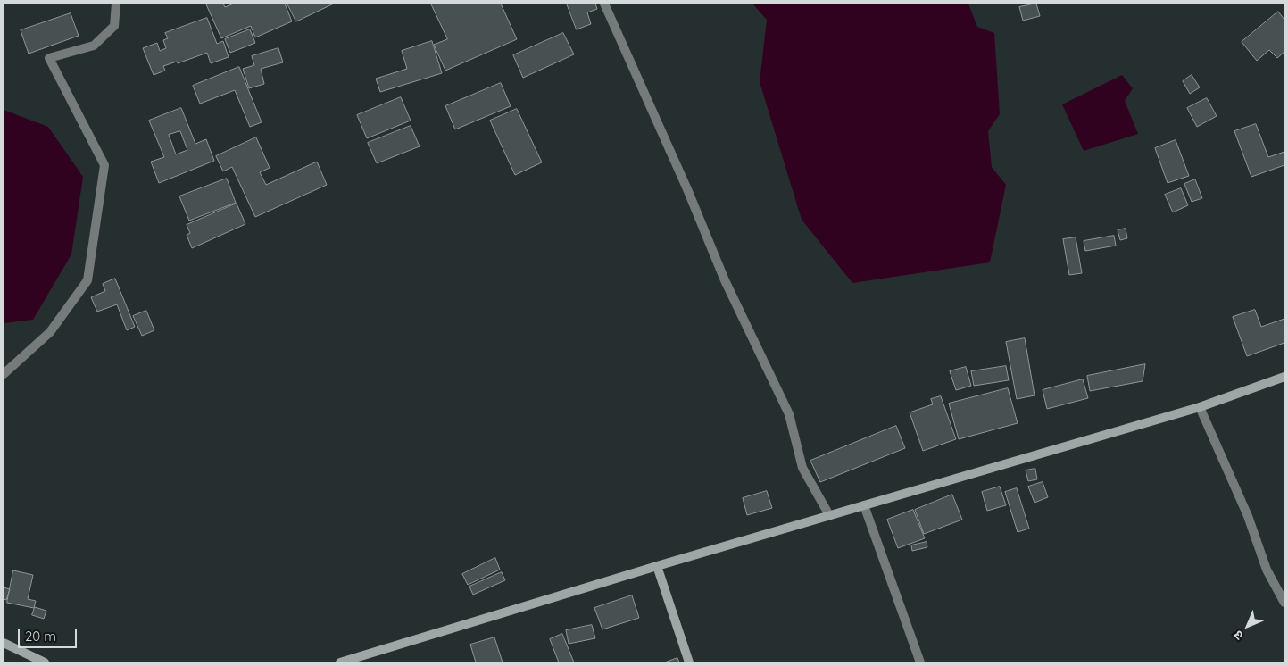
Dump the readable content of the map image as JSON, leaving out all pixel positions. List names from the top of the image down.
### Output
{
  "scale_bar": "20 m",
  "north": "bottom left"
}
